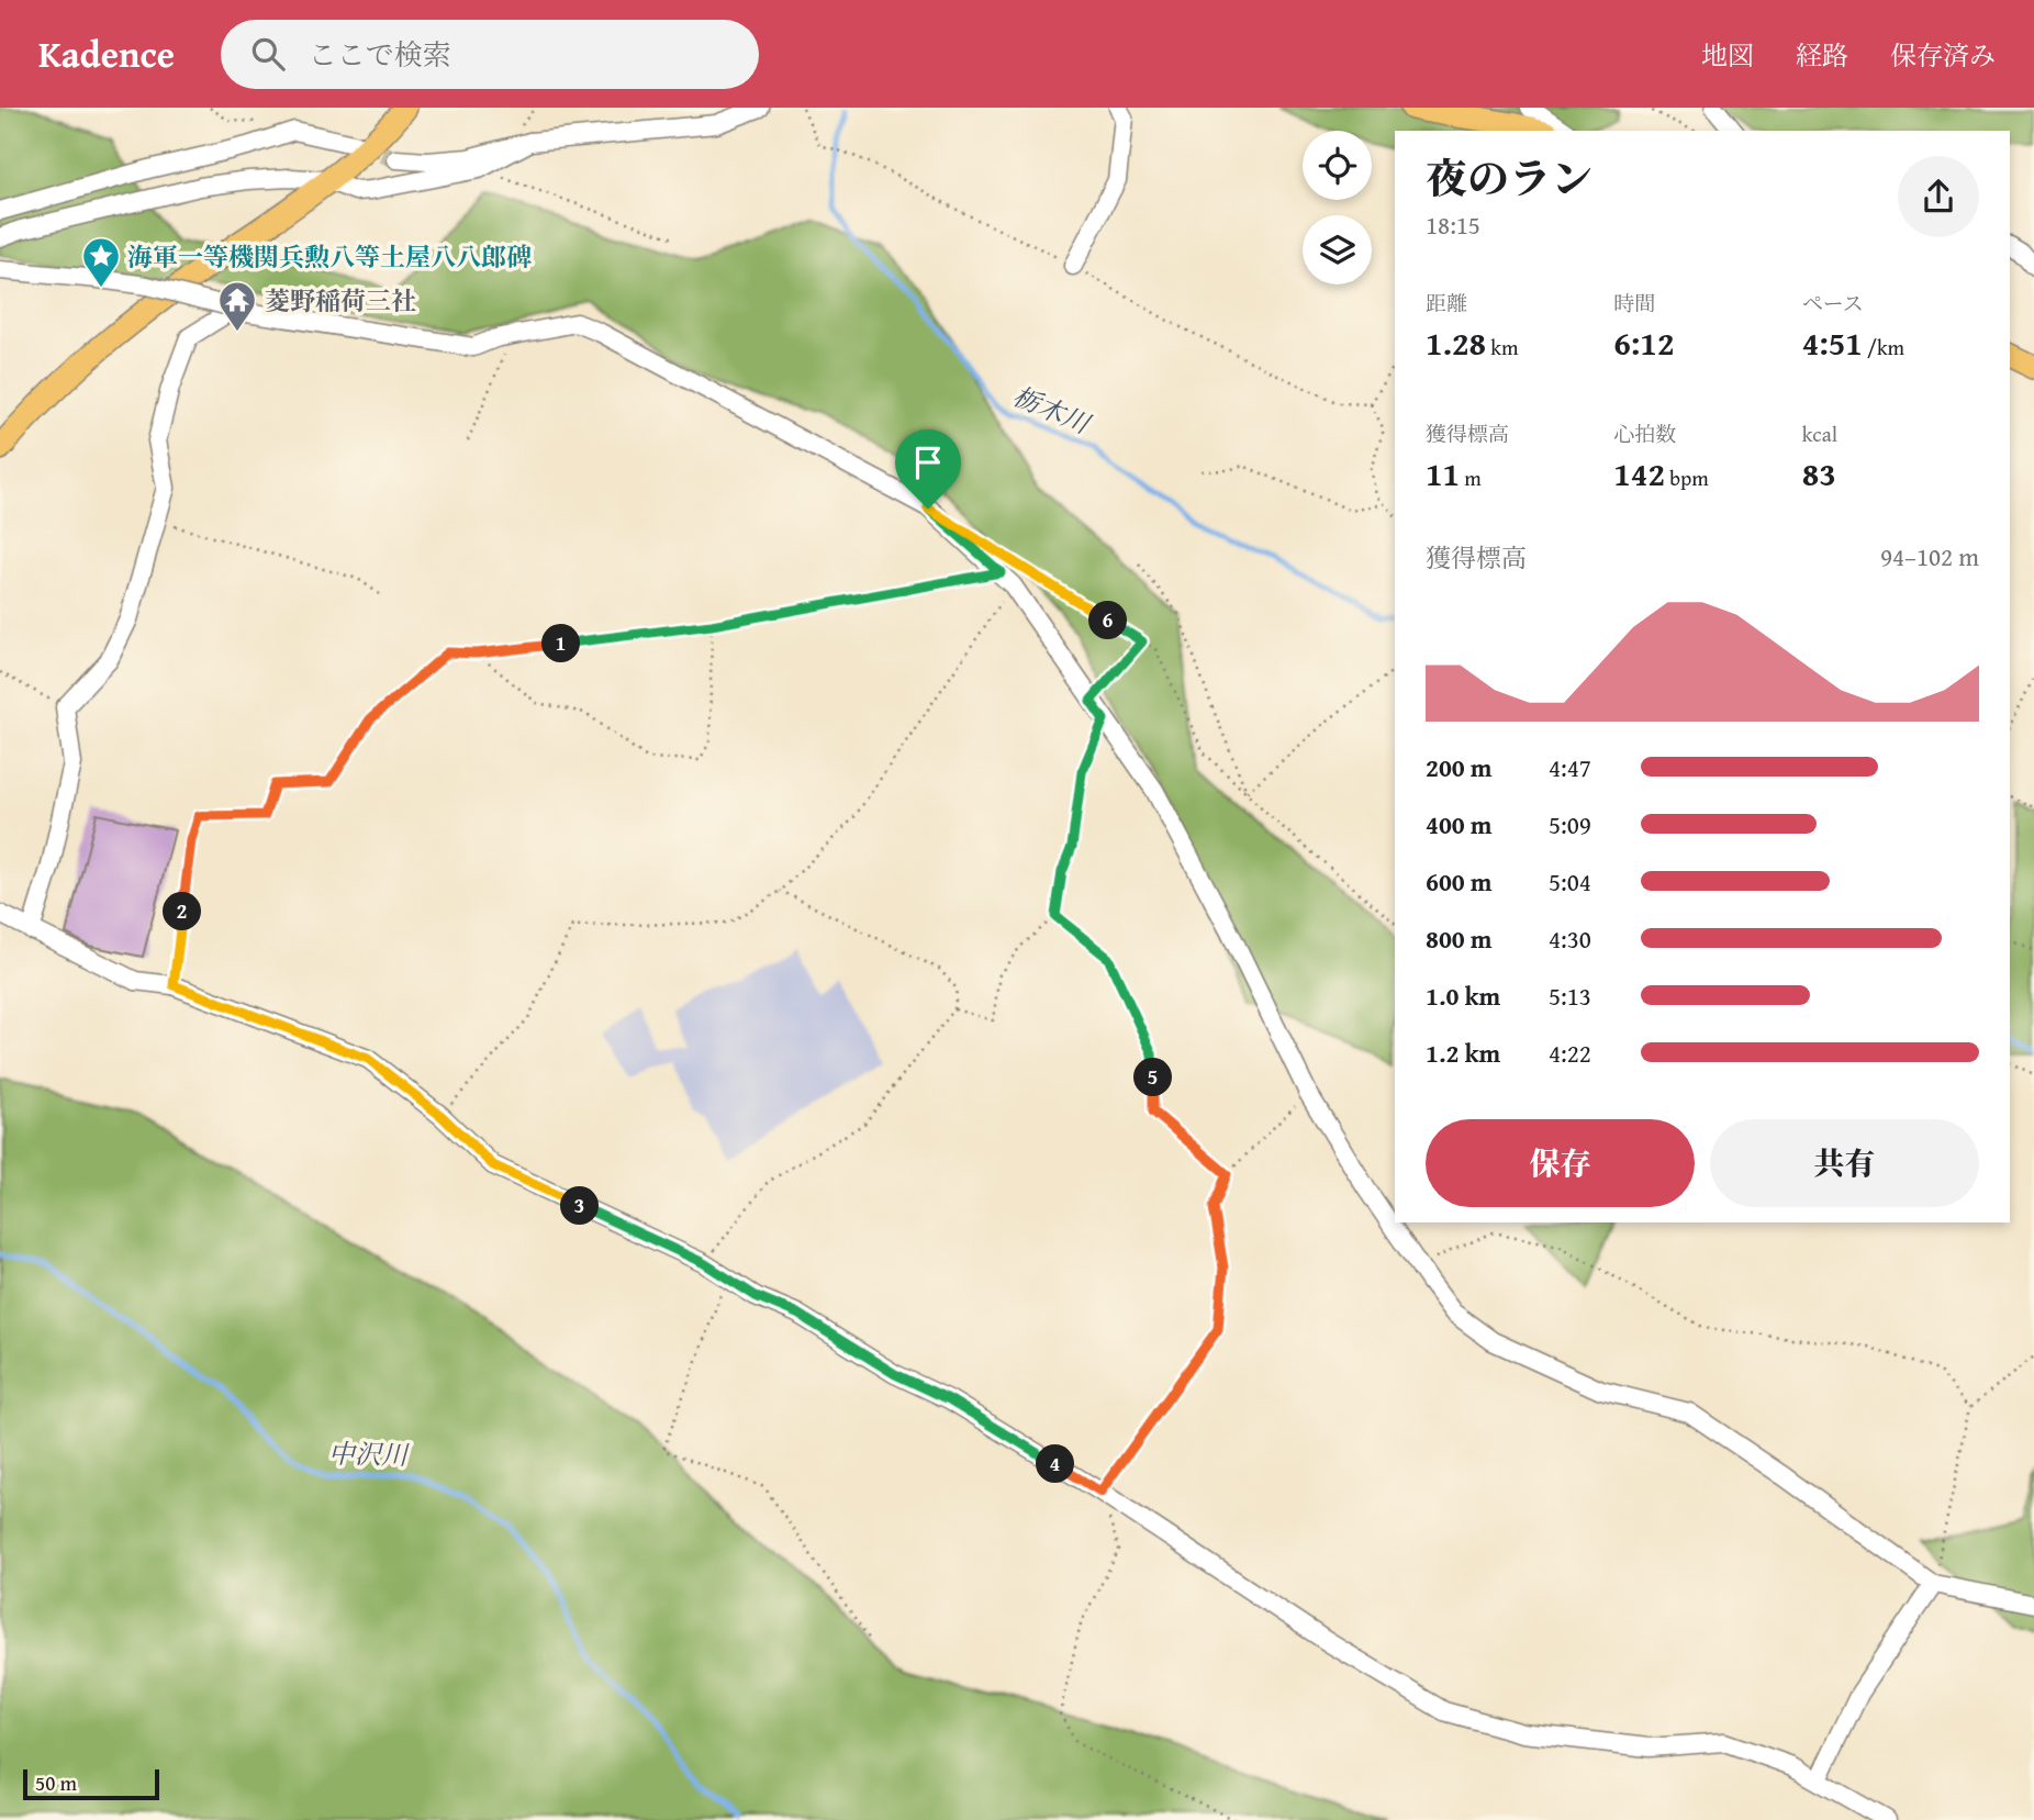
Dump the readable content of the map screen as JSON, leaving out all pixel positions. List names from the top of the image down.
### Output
{
  "water": ["栃木川", "中沢川"],
  "places": {
    "place": ["海軍一等機関兵勲八等土屋八八郎碑"],
    "temple": ["菱野稲荷三社"]
  },
  "scale_bar": "50 m",
  "page": {
    "header": "Kadence",
    "search": "ここで検索",
    "nav": ["地図", "経路", "保存済み"],
    "heading": ["夜のラン", "18:15"],
    "stats": [
      ["距離", "1.28 km"],
      ["時間", "6:12"],
      ["ペース", "4:51 /km"],
      ["獲得標高", "11 m"],
      ["心拍数", "142 bpm"],
      ["kcal", "83"]
    ],
    "chart": ["獲得標高", "94–102 m"],
    "pins": [
      "6",
      "1",
      "2",
      "5",
      "3",
      "4"
    ],
    "list": [
      {
        "name": "200 m",
        "note": "4:47"
      },
      {
        "name": "400 m",
        "note": "5:09"
      },
      {
        "name": "600 m",
        "note": "5:04"
      },
      {
        "name": "800 m",
        "note": "4:30"
      },
      {
        "name": "1.0 km",
        "note": "5:13"
      },
      {
        "name": "1.2 km",
        "note": "4:22"
      }
    ],
    "buttons": ["保存", "共有"],
    "scale": "50 m"
  }
}
